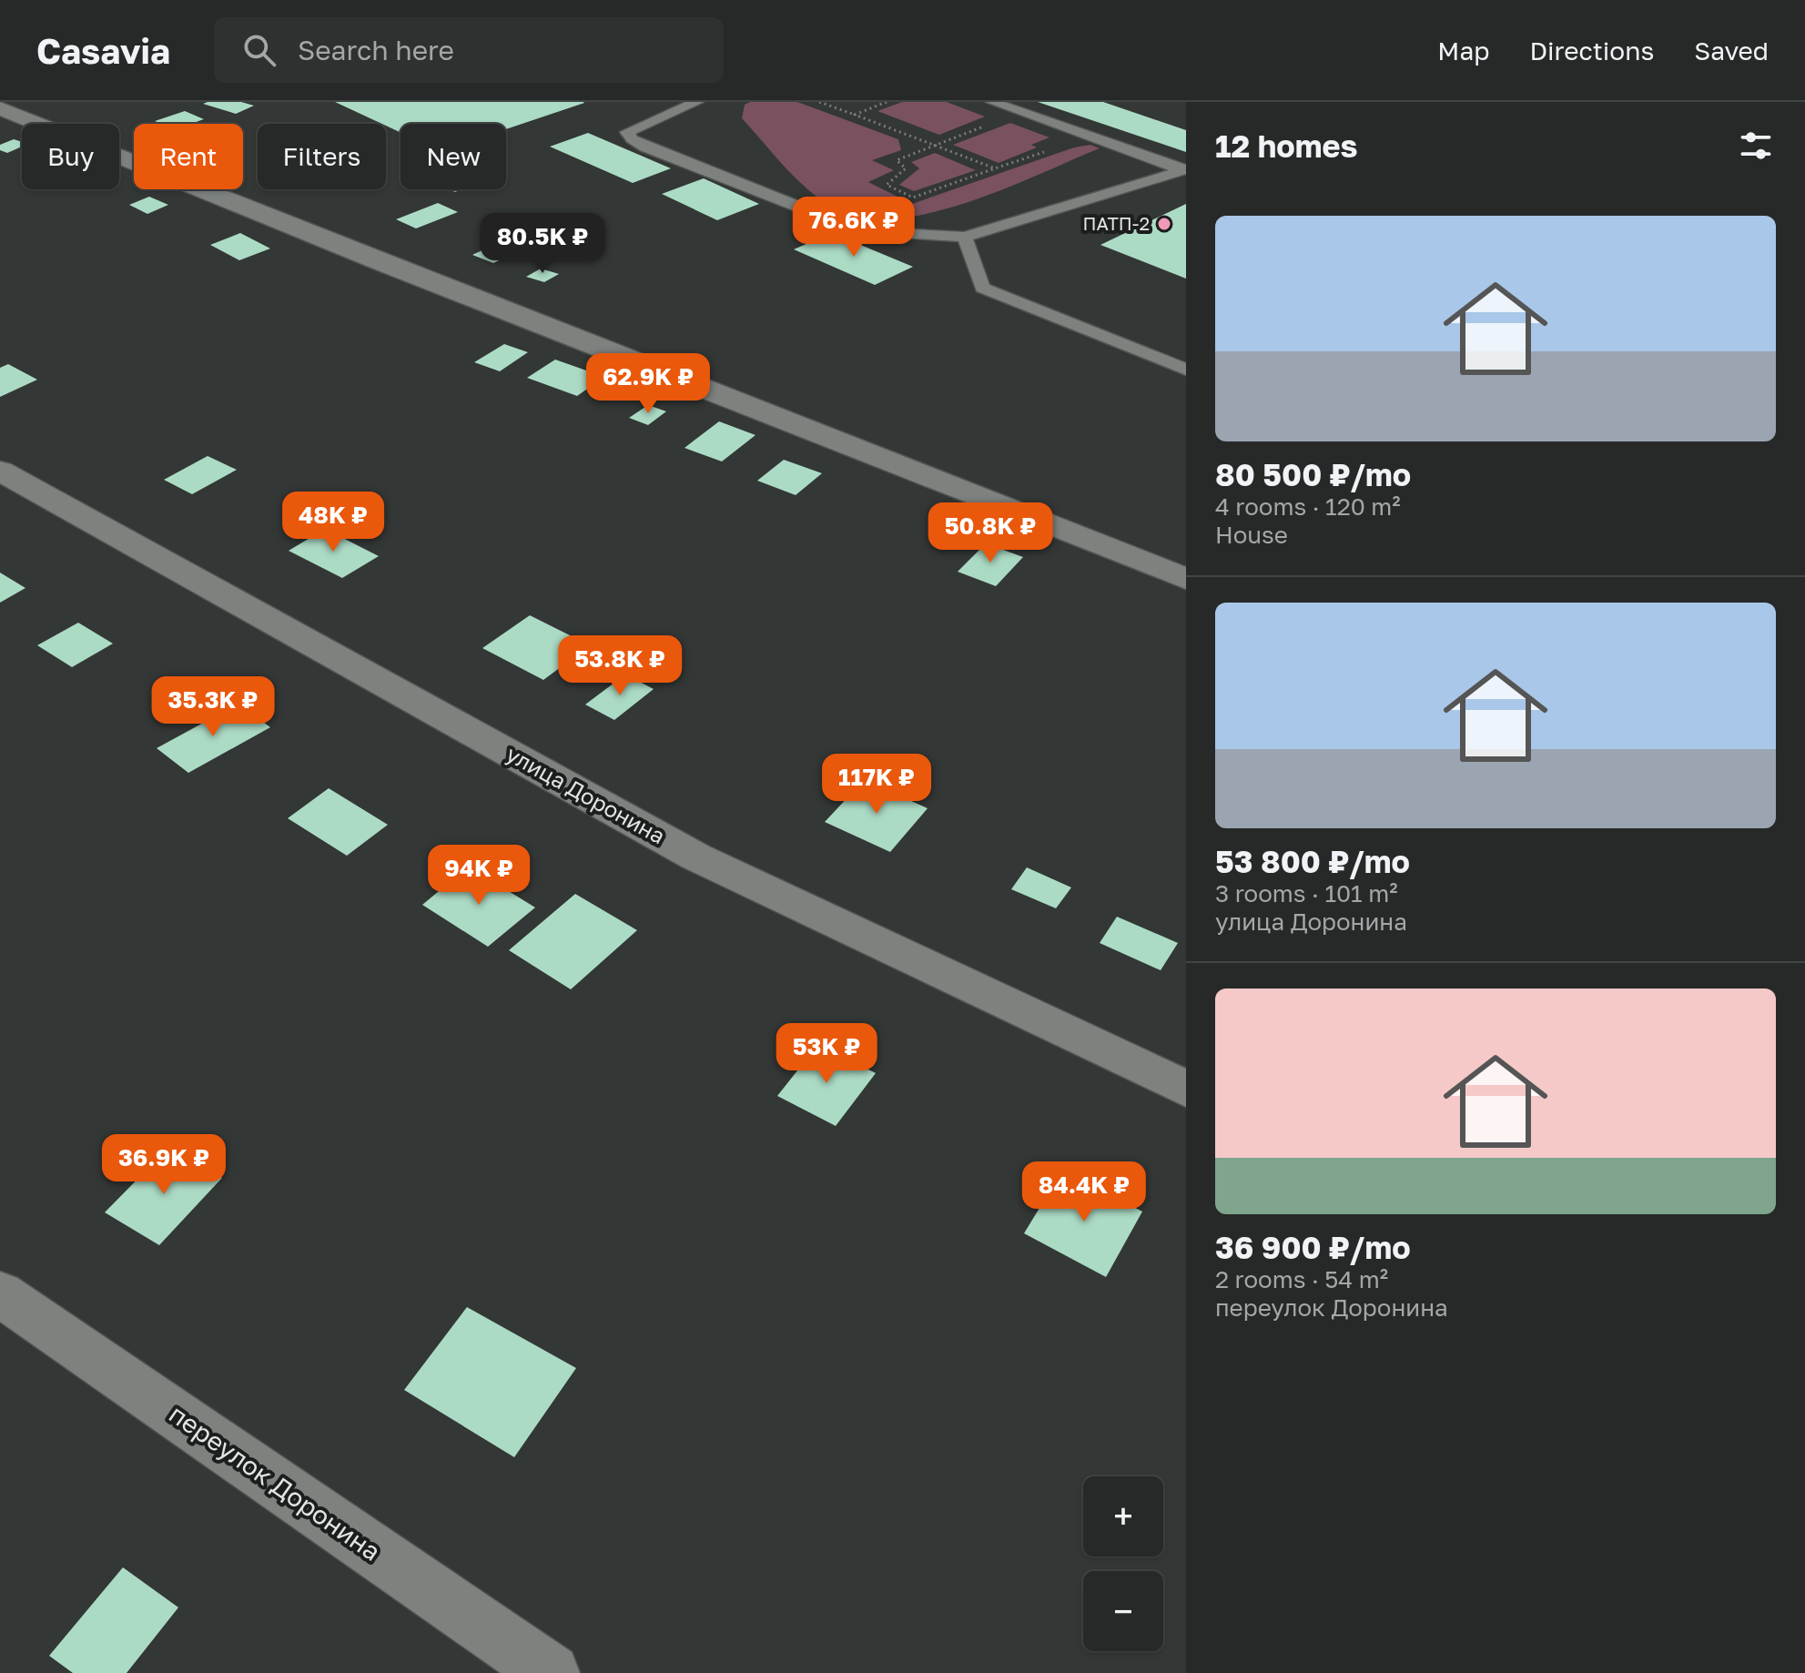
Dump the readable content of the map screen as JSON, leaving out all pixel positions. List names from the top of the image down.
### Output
{
  "streets": {
    "street": ["улица Доронина", "переулок Доронина"]
  },
  "places": ["ПАТП-2"],
  "page": {
    "header": "Casavia",
    "search": "Search here",
    "nav": ["Map", "Directions", "Saved"],
    "heading": "12 homes",
    "chip": [
      "Buy",
      "Rent",
      "Filters",
      "New"
    ],
    "list": [
      {
        "name": "80 500 ₽/mo",
        "note": "4 rooms · 120 m² · House"
      },
      {
        "name": "53 800 ₽/mo",
        "note": "3 rooms · 101 m² · улица Доронина"
      },
      {
        "name": "36 900 ₽/mo",
        "note": "2 rooms · 54 m² · переулок Доронина"
      }
    ],
    "price": [
      "76.6K ₽",
      "80.5K ₽",
      "62.9K ₽",
      "48K ₽",
      "50.8K ₽",
      "53.8K ₽",
      "35.3K ₽",
      "117K ₽",
      "94K ₽",
      "53K ₽",
      "36.9K ₽",
      "84.4K ₽"
    ],
    "map_buttons": ["+", "−"]
  }
}
